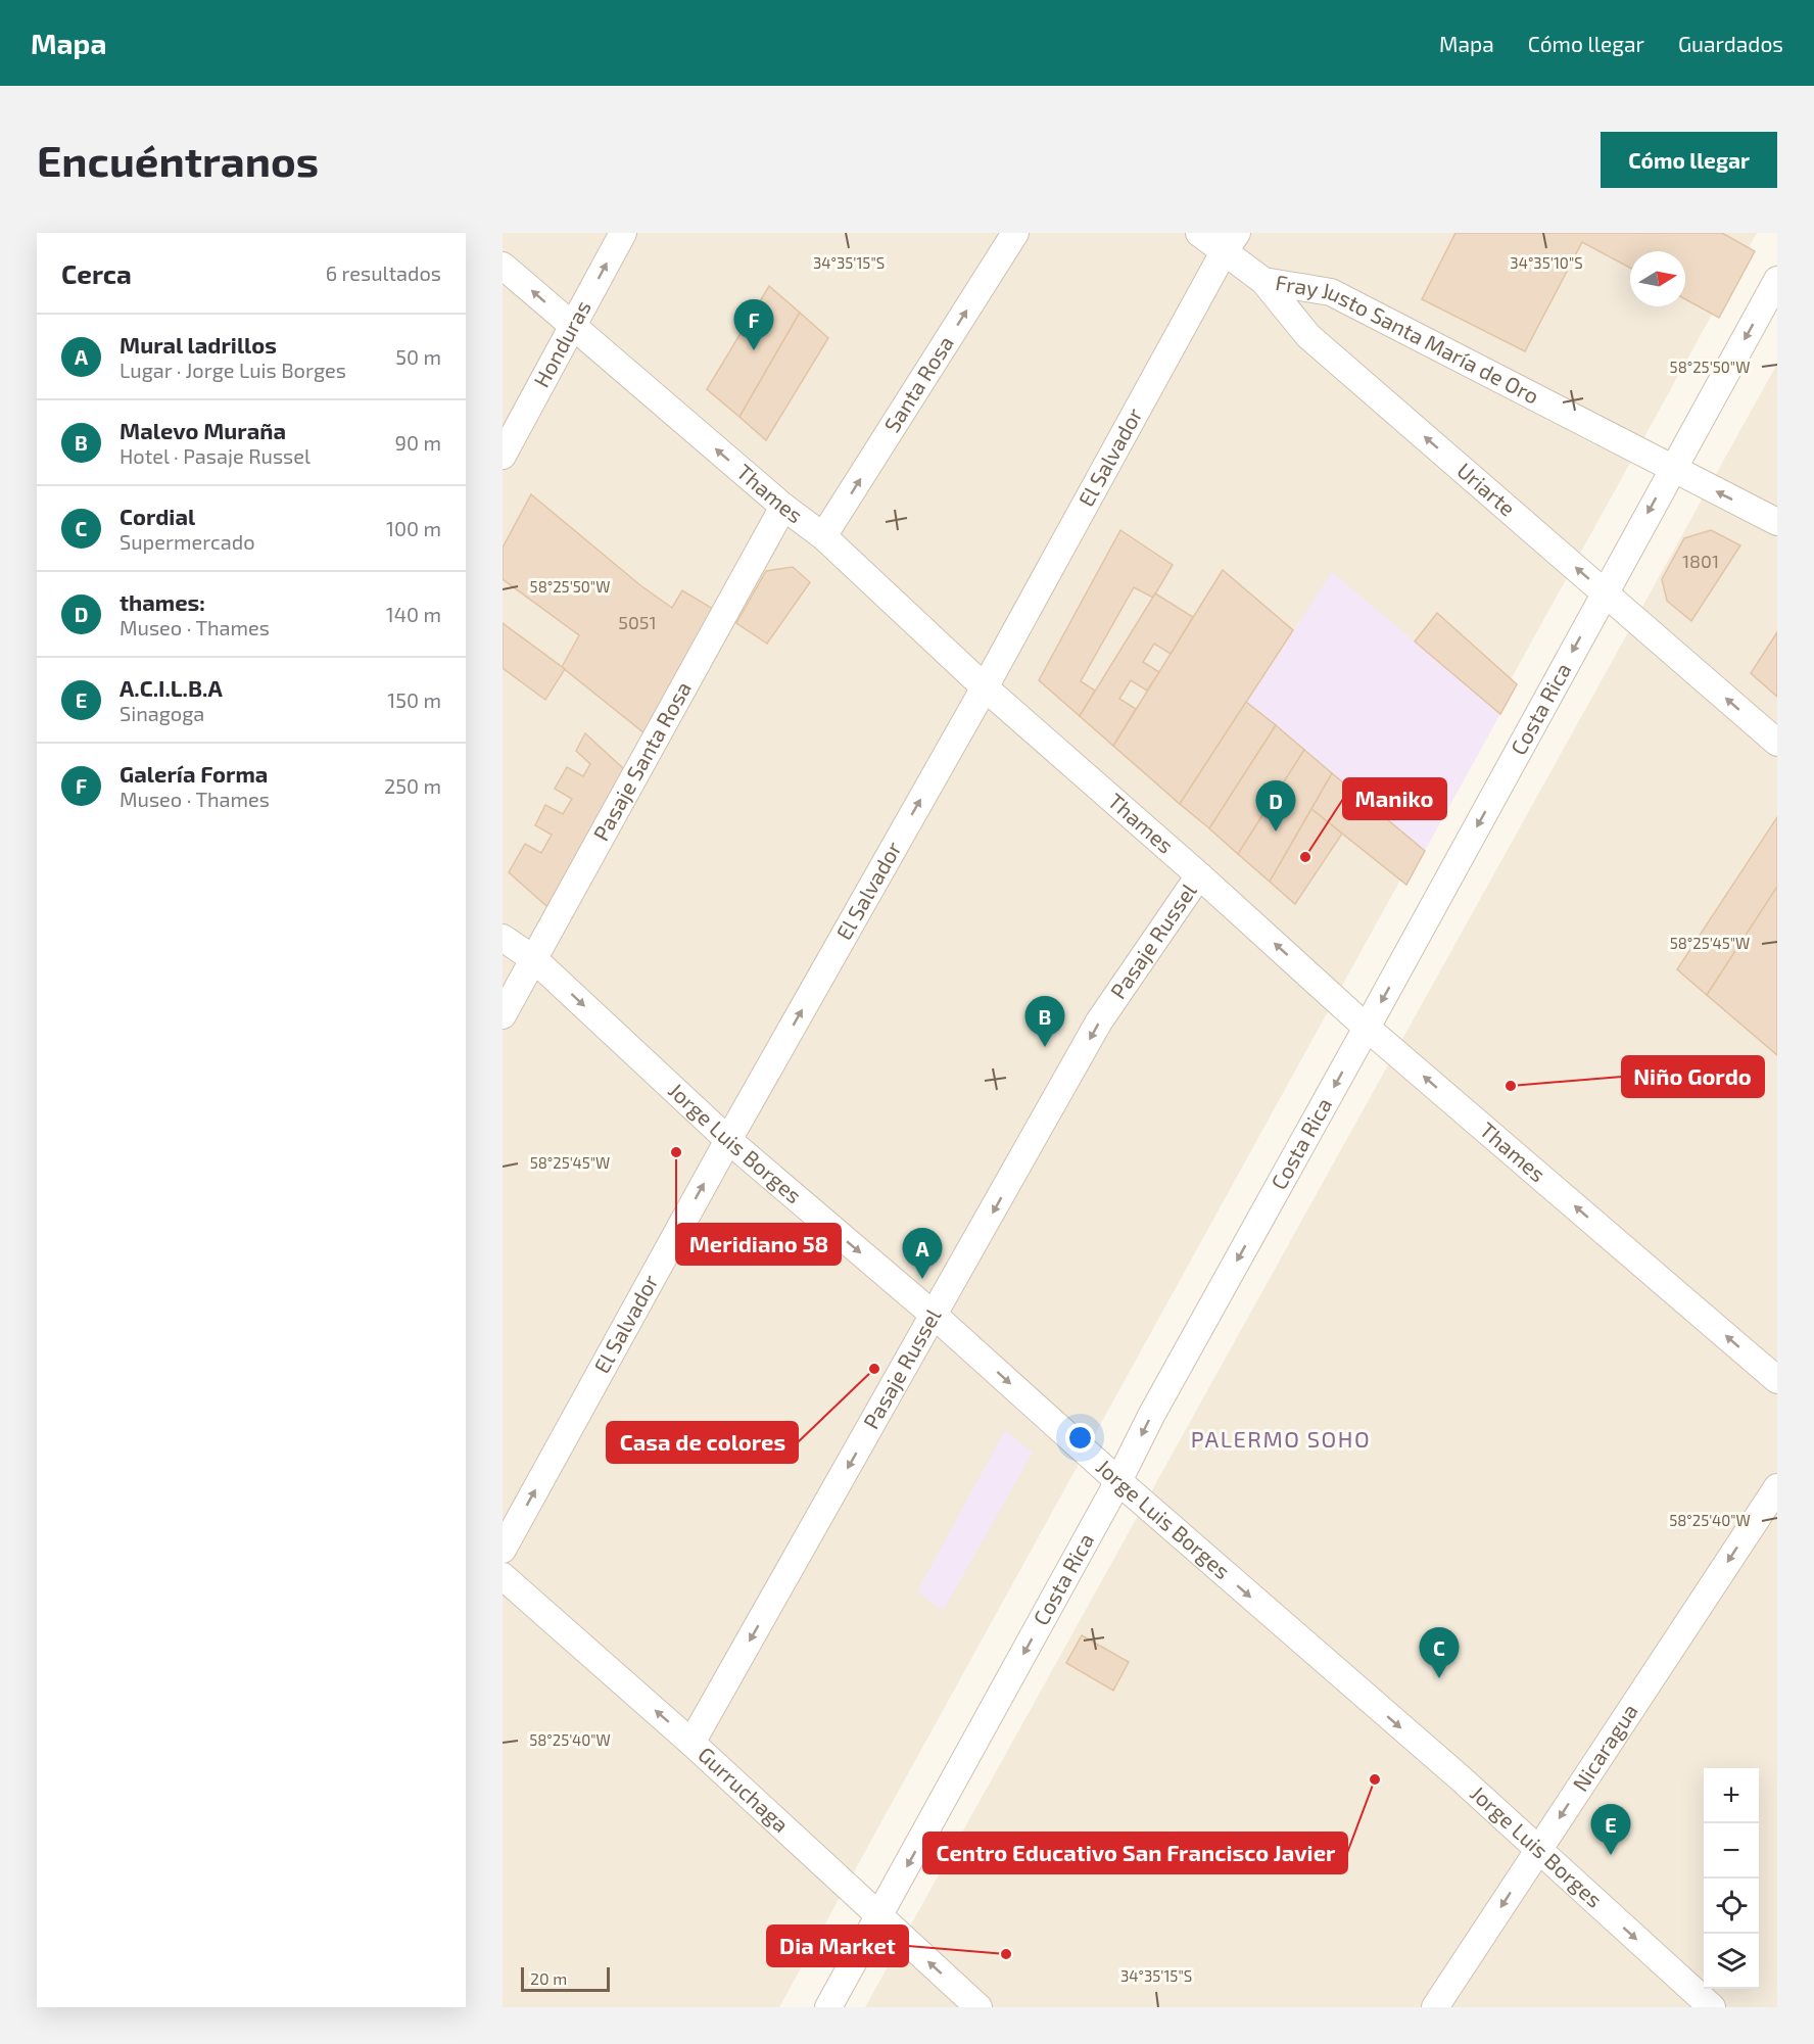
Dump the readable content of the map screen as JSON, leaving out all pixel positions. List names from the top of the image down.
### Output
{
  "streets": {
    "street": [
      "Fray Justo Santa María de Oro",
      "Honduras",
      "Santa Rosa",
      "El Salvador",
      "Uriarte",
      "Thames",
      "Costa Rica",
      "Pasaje Santa Rosa",
      "Pasaje Russel",
      "Jorge Luis Borges",
      "Nicaragua",
      "Gurruchaga"
    ]
  },
  "crossings": [
    ["Fray Justo Santa María de Oro", "Uriarte"],
    ["Fray Justo Santa María de Oro", "Costa Rica"],
    ["Honduras", "Thames"],
    ["Santa Rosa", "Thames"],
    ["El Salvador", "Uriarte"],
    ["El Salvador", "Thames"],
    ["El Salvador", "Jorge Luis Borges"],
    ["Uriarte", "Costa Rica"],
    ["Thames", "Costa Rica"],
    ["Thames", "Pasaje Santa Rosa"],
    ["Thames", "Pasaje Russel"],
    ["Costa Rica", "Jorge Luis Borges"],
    ["Costa Rica", "Gurruchaga"],
    ["Pasaje Santa Rosa", "Jorge Luis Borges"],
    ["Pasaje Russel", "Jorge Luis Borges"],
    ["Pasaje Russel", "Gurruchaga"],
    ["Jorge Luis Borges", "Nicaragua"]
  ],
  "one_way": [
    "Honduras",
    "Santa Rosa",
    "El Salvador",
    "Uriarte",
    "Thames",
    "Costa Rica",
    "Pasaje Russel",
    "Jorge Luis Borges",
    "Nicaragua",
    "Gurruchaga"
  ],
  "districts": ["PALERMO SOHO"],
  "places": [
    "Maniko",
    "Niño Gordo",
    "Meridiano 58",
    "Casa de colores",
    "Centro Educativo San Francisco Javier",
    "Dia Market"
  ],
  "house_numbers": ["1801", "5051"],
  "scale_bar": "20 m",
  "north": "right",
  "page": {
    "header": "Mapa",
    "nav": ["Mapa", "Cómo llegar", "Guardados"],
    "buttons": "Cómo llegar",
    "title": "Encuéntranos",
    "heading": ["Cerca", "6 resultados"],
    "pins": [
      "F",
      "D",
      "B",
      "A",
      "C",
      "E"
    ],
    "list": [
      {
        "mark": "A",
        "name": "Mural ladrillos",
        "note": "Lugar · Jorge Luis Borges",
        "value": "50 m"
      },
      {
        "mark": "B",
        "name": "Malevo Muraña",
        "note": "Hotel · Pasaje Russel",
        "value": "90 m"
      },
      {
        "mark": "C",
        "name": "Cordial",
        "note": "Supermercado",
        "value": "100 m"
      },
      {
        "mark": "D",
        "name": "thames:",
        "note": "Museo · Thames",
        "value": "140 m"
      },
      {
        "mark": "E",
        "name": "A.C.I.L.B.A",
        "note": "Sinagoga",
        "value": "150 m"
      },
      {
        "mark": "F",
        "name": "Galería Forma",
        "note": "Museo · Thames",
        "value": "250 m"
      }
    ],
    "map_buttons": ["+", "−"],
    "scale": "20 m"
  },
  "coordinates": [
    "34°35'15\"S",
    "34°35'10\"S",
    "58°25'50\"W",
    "58°25'45\"W",
    "58°25'40\"W"
  ]
}
